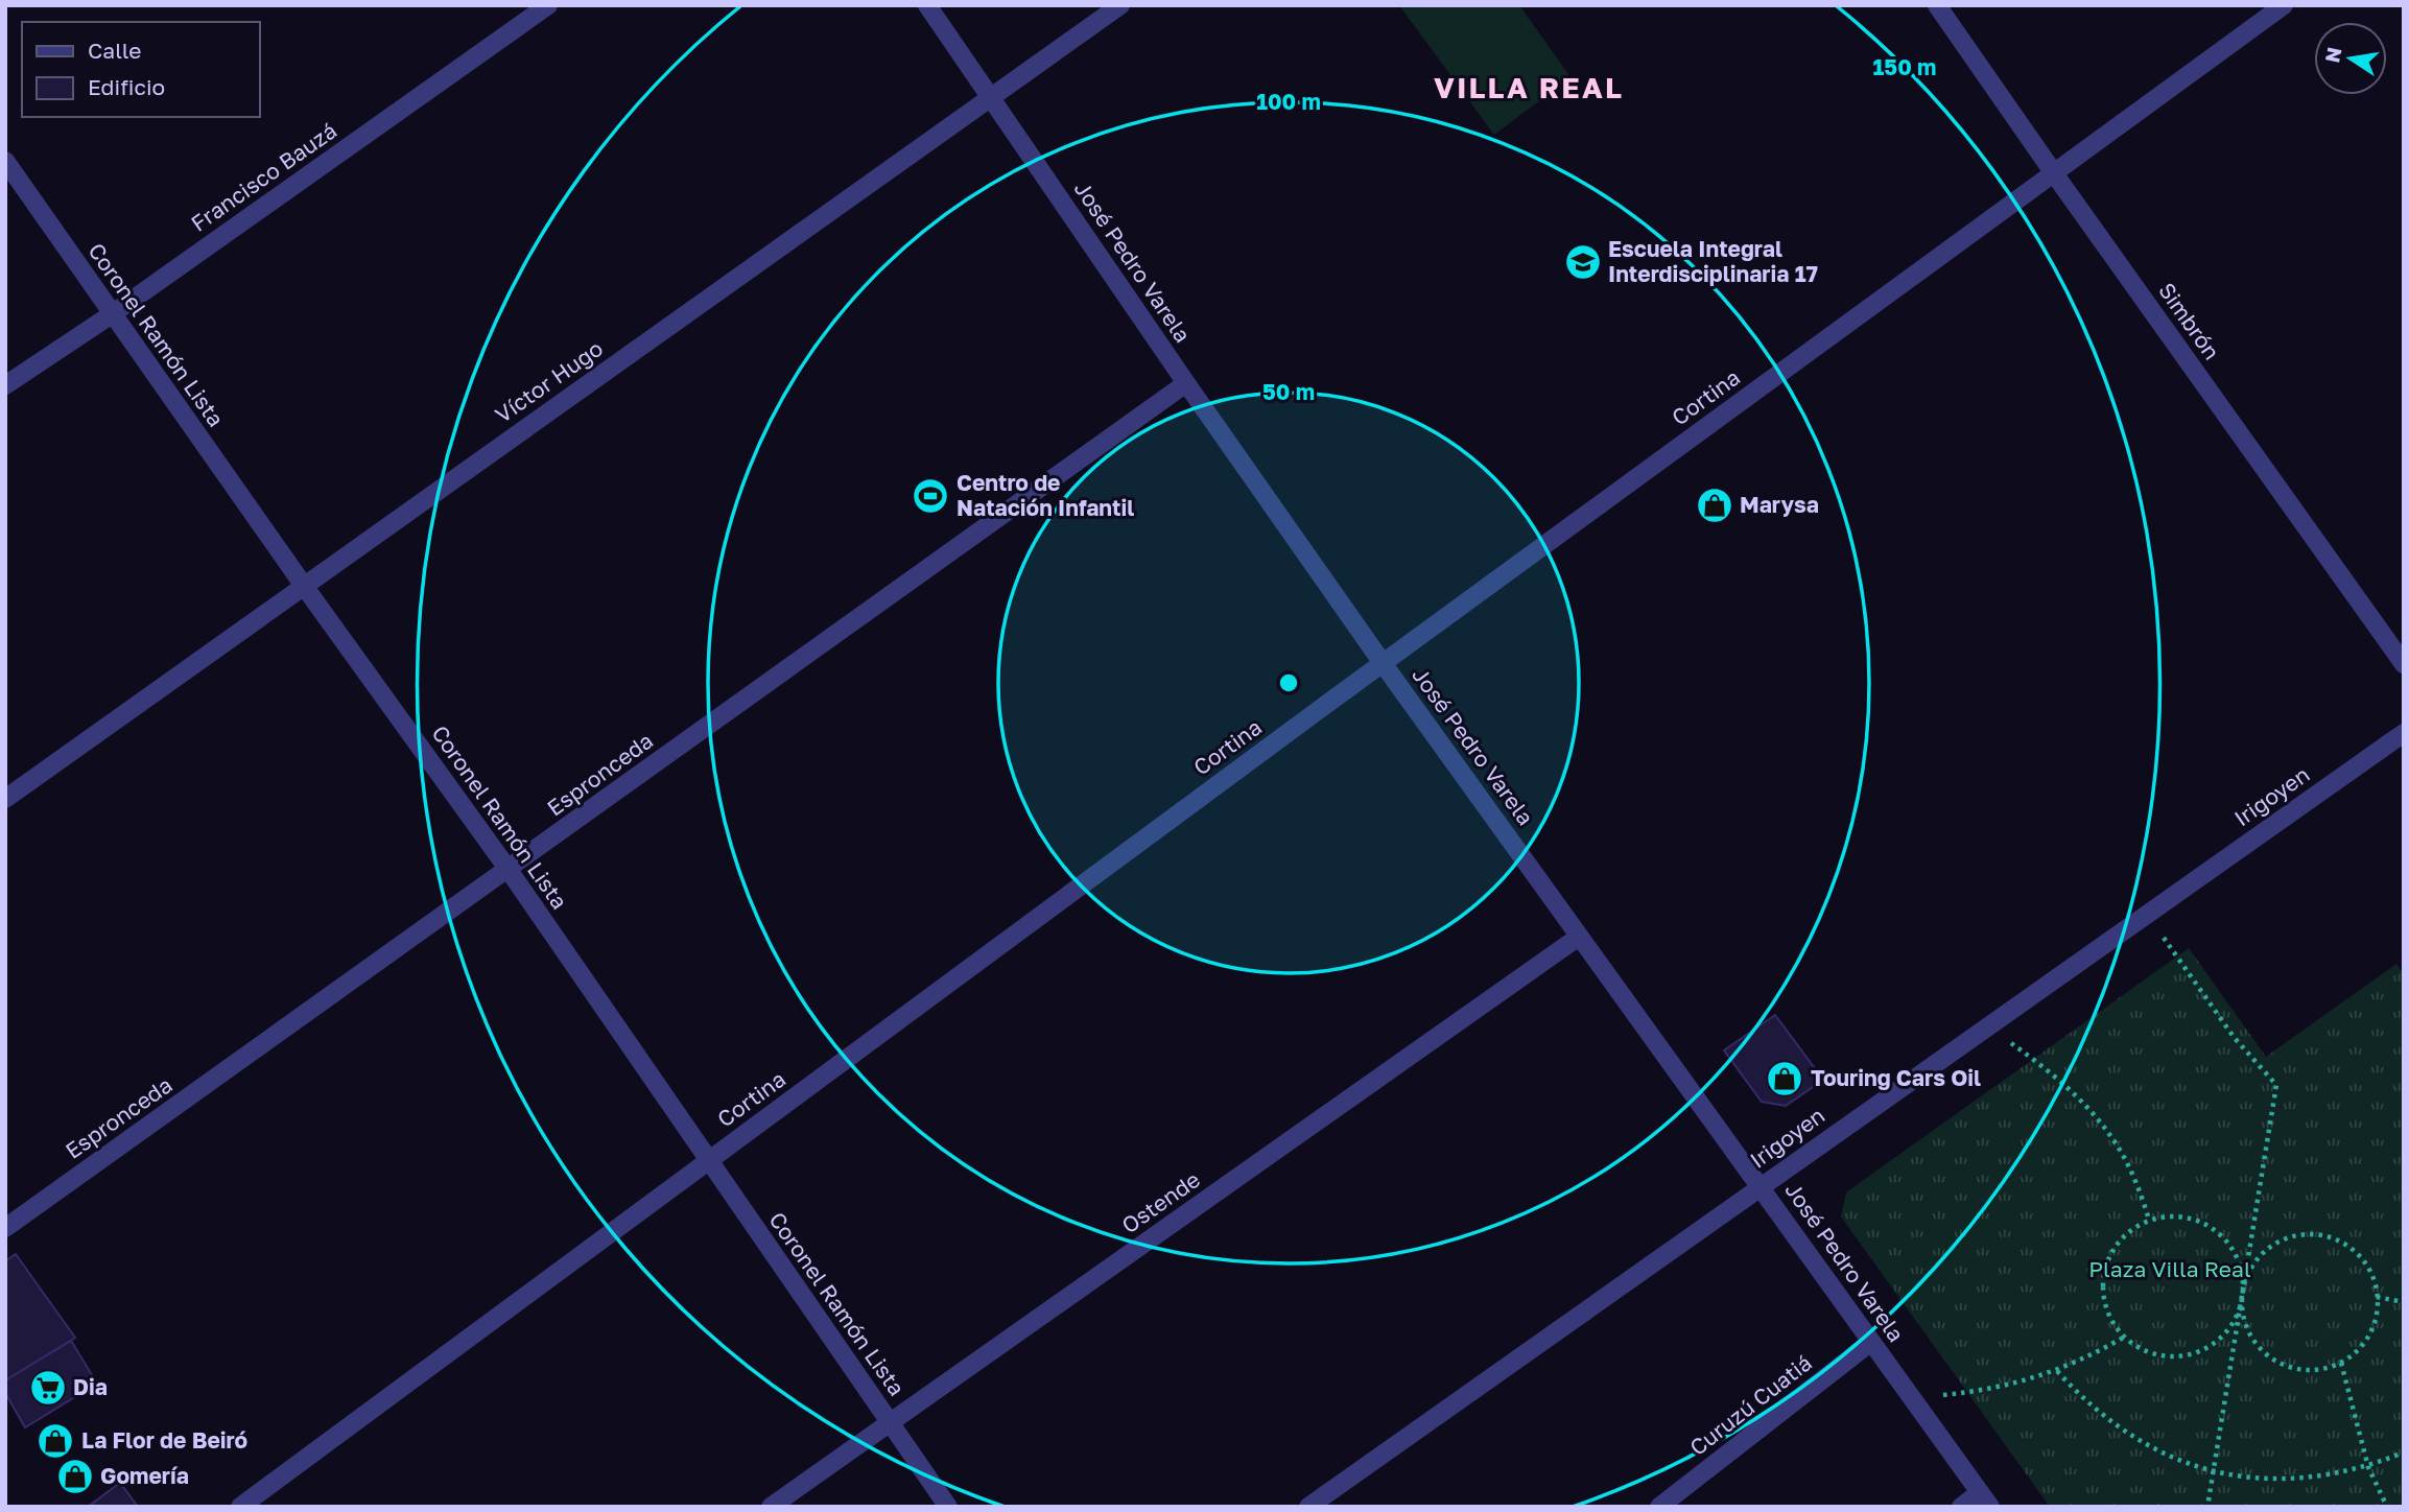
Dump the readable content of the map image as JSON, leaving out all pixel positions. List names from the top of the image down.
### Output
{
  "streets": {
    "street": [
      "Francisco Bauzá",
      "José Pedro Varela",
      "Simbrón",
      "Coronel Ramón Lista",
      "Víctor Hugo",
      "Cortina",
      "Espronceda",
      "Irigoyen",
      "Ostende",
      "Curuzú Cuatiá"
    ]
  },
  "crossings": [
    ["Francisco Bauzá", "Coronel Ramón Lista"],
    ["José Pedro Varela", "Víctor Hugo"],
    ["José Pedro Varela", "Cortina"],
    ["José Pedro Varela", "Espronceda"],
    ["José Pedro Varela", "Irigoyen"],
    ["José Pedro Varela", "Ostende"],
    ["José Pedro Varela", "Curuzú Cuatiá"],
    ["Simbrón", "Cortina"],
    ["Coronel Ramón Lista", "Víctor Hugo"],
    ["Coronel Ramón Lista", "Cortina"],
    ["Coronel Ramón Lista", "Espronceda"],
    ["Coronel Ramón Lista", "Ostende"]
  ],
  "districts": ["VILLA REAL"],
  "parks": ["Plaza Villa Real"],
  "places": {
    "school or university": ["Escuela Integral Interdisciplinaria 17"],
    "sports": ["Centro de Natación Infantil"],
    "shop": [
      "Marysa",
      "Touring Cars Oil",
      "La Flor de Beiró",
      "Gomería"
    ],
    "supermarket": ["Dia"]
  },
  "legend": ["Calle", "Edificio"],
  "north": "left",
  "rings": ["150 m", "100 m", "50 m"]
}
